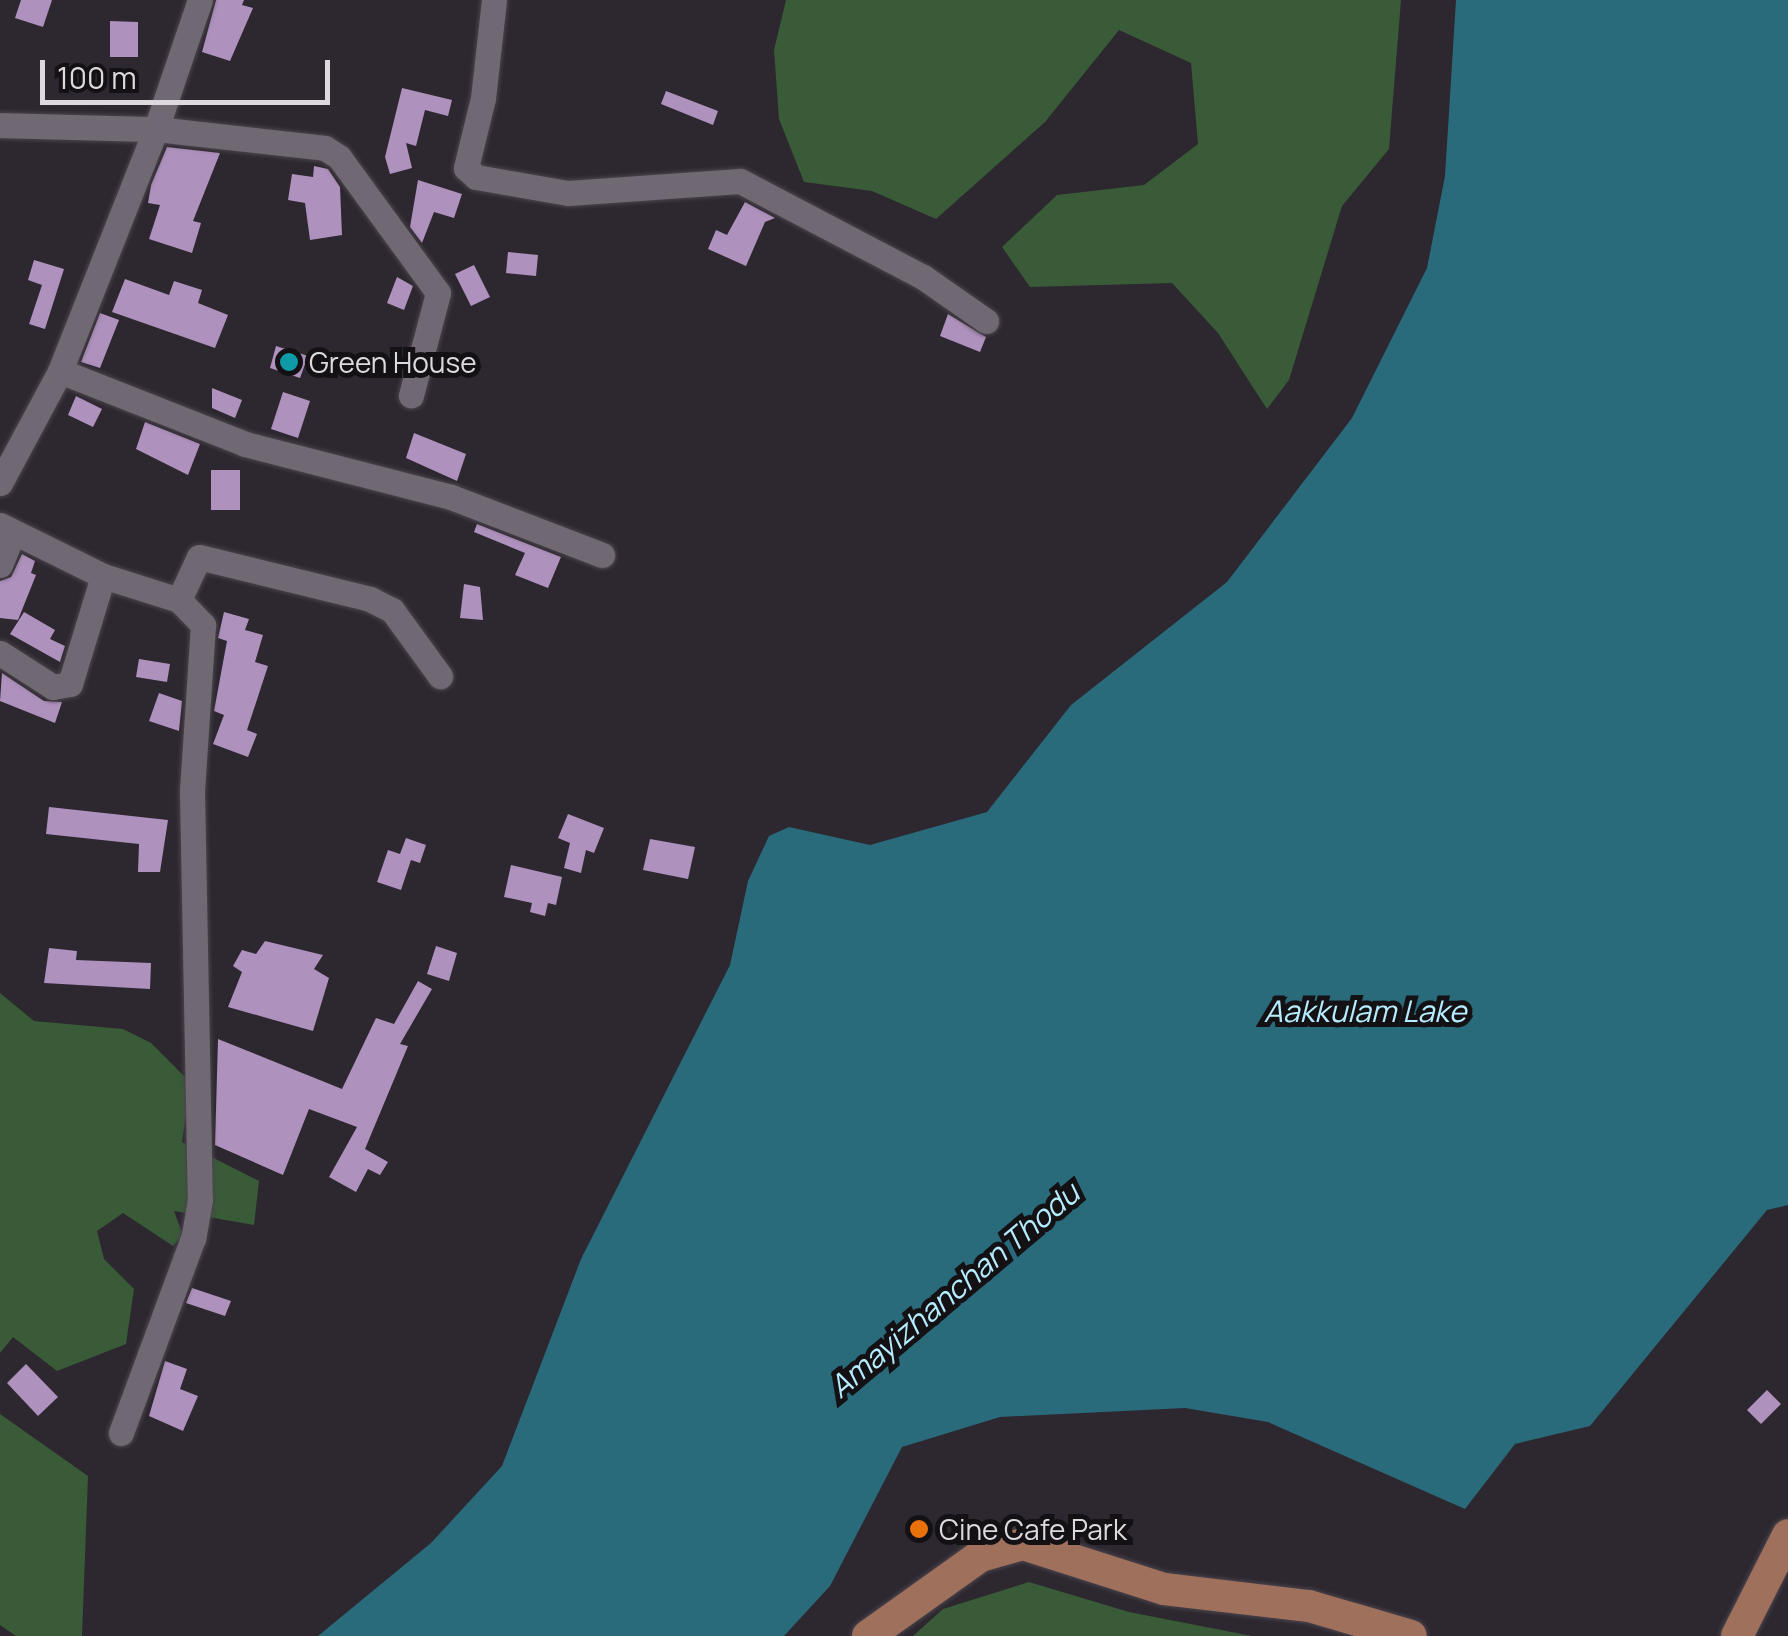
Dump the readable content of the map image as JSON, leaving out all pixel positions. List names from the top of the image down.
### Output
{
  "water": ["Aakkulam Lake", "Amayizhanchan Thodu"],
  "places": ["Green House", "Cine Cafe Park"],
  "scale_bar": "100 m"
}
